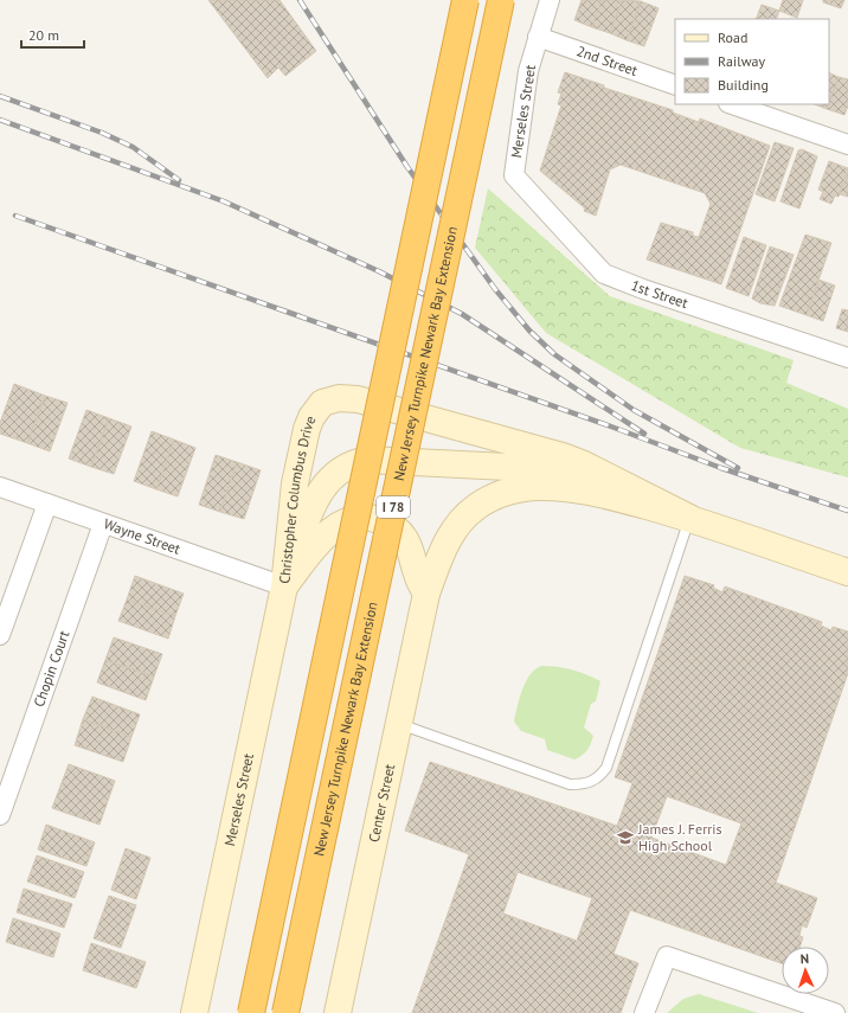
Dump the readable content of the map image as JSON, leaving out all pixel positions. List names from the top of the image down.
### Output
{
  "streets": {
    "highway": ["New Jersey Turnpike Newark Bay Extension", "I 78"],
    "main road": ["Merseles Street", "Christopher Columbus Drive", "Center Street"],
    "street": [
      "2nd Street",
      "1st Street",
      "Wayne Street",
      "Chopin Court"
    ]
  },
  "crossings": [
    ["2nd Street", "Merseles Street"],
    ["Merseles Street", "1st Street"],
    ["Merseles Street", "Christopher Columbus Drive"],
    ["Merseles Street", "Wayne Street"],
    ["Christopher Columbus Drive", "Wayne Street"],
    ["Christopher Columbus Drive", "Center Street"],
    ["Wayne Street", "Chopin Court"]
  ],
  "places": {
    "school or university": ["James J. Ferris High School"]
  },
  "legend": ["Road", "Railway", "Building"],
  "scale_bar": "20 m",
  "north": "top"
}
